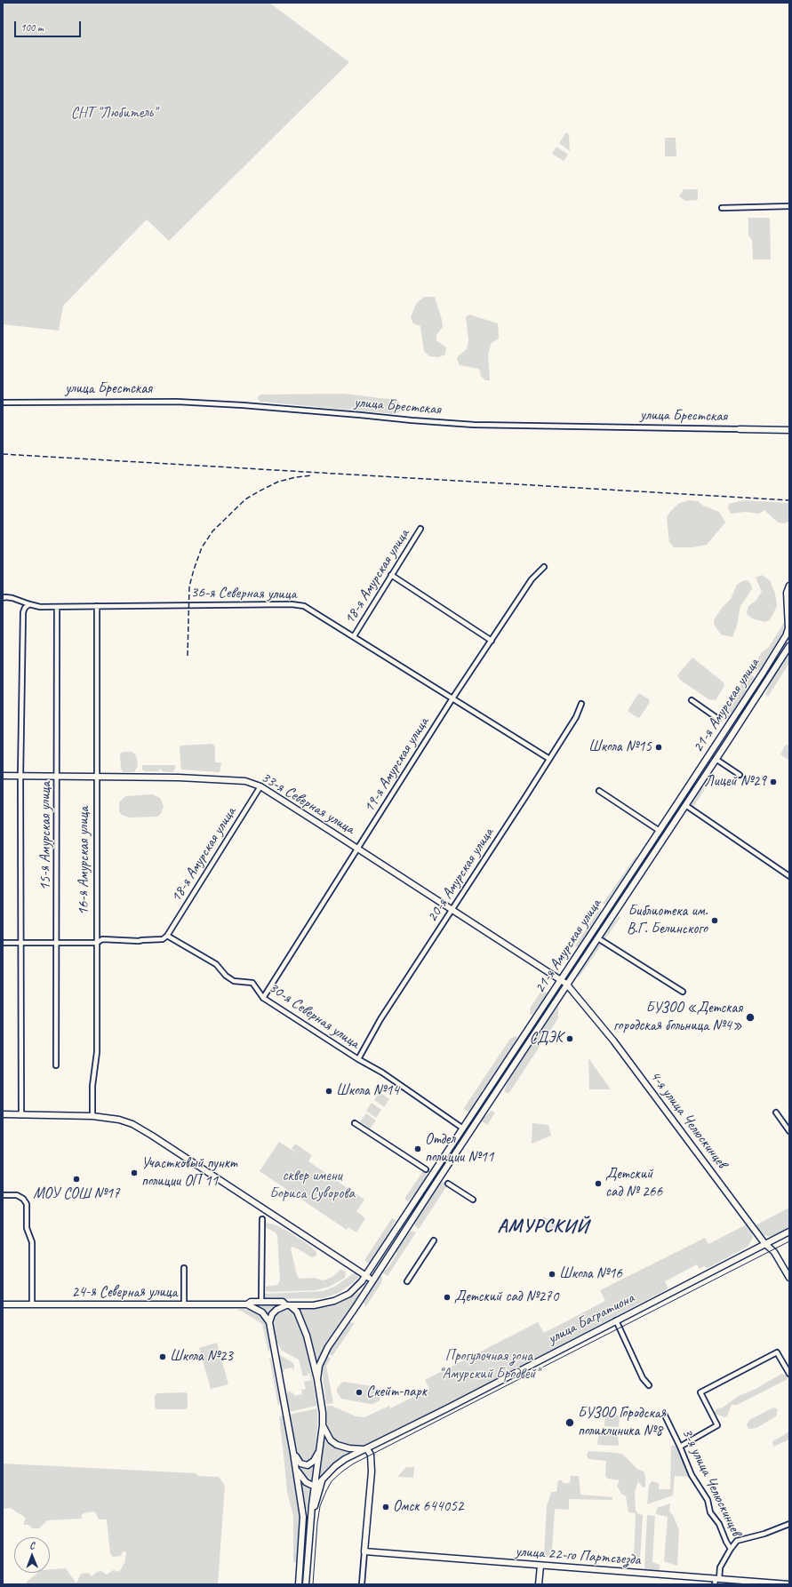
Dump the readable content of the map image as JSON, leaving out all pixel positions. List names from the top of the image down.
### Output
{
  "streets": {
    "main road": [
      "улица Брестская",
      "21-я Амурская улица",
      "33-я Северная улица",
      "4-я улица Челюскинцев",
      "24-я Северная улица",
      "улица Багратиона",
      "улица 22-го Партсъезда"
    ],
    "street": [
      "18-я Амурская улица",
      "36-я Северная улица",
      "19-я Амурская улица",
      "15-я Амурская улица",
      "16-я Амурская улица",
      "20-я Амурская улица",
      "30-я Северная улица",
      "3-я улица Челюскинцев"
    ]
  },
  "crossings": [
    ["18-я Амурская улица", "36-я Северная улица"],
    ["18-я Амурская улица", "33-я Северная улица"],
    ["18-я Амурская улица", "30-я Северная улица"],
    ["36-я Северная улица", "19-я Амурская улица"],
    ["36-я Северная улица", "15-я Амурская улица"],
    ["36-я Северная улица", "16-я Амурская улица"],
    ["36-я Северная улица", "20-я Амурская улица"],
    ["21-я Амурская улица", "33-я Северная улица"],
    ["21-я Амурская улица", "30-я Северная улица"],
    ["21-я Амурская улица", "4-я улица Челюскинцев"],
    ["21-я Амурская улица", "24-я Северная улица"],
    ["19-я Амурская улица", "33-я Северная улица"],
    ["19-я Амурская улица", "30-я Северная улица"],
    ["33-я Северная улица", "15-я Амурская улица"],
    ["33-я Северная улица", "16-я Амурская улица"],
    ["33-я Северная улица", "20-я Амурская улица"],
    ["33-я Северная улица", "4-я улица Челюскинцев"],
    ["20-я Амурская улица", "30-я Северная улица"],
    ["4-я улица Челюскинцев", "улица Багратиона"],
    ["3-я улица Челюскинцев", "улица 22-го Партсъезда"]
  ],
  "districts": ["АМУРСКИЙ"],
  "parks": ["СНТ \"Любитель\"", "сквер имени Бориса Суворова", "Прогулочная зона \"Амурский Бродвей\""],
  "places": [
    "Школа №15",
    "Лицей №29",
    "Библиотека им. В.Г. Белинского",
    "БУЗОО «Детская городская больница №4»",
    "СДЭК",
    "Школа №14",
    "Отдел полиции №11",
    "Участковый пункт полиции ОП 11",
    "МОУ СОШ №17",
    "Детский сад № 266",
    "Школа №16",
    "Детский сад №270",
    "Школа №23",
    "Скейт-парк",
    "БУЗОО Городская поликлиника №8",
    "Омск 644052"
  ],
  "scale_bar": "100 m",
  "north": "top"
}
